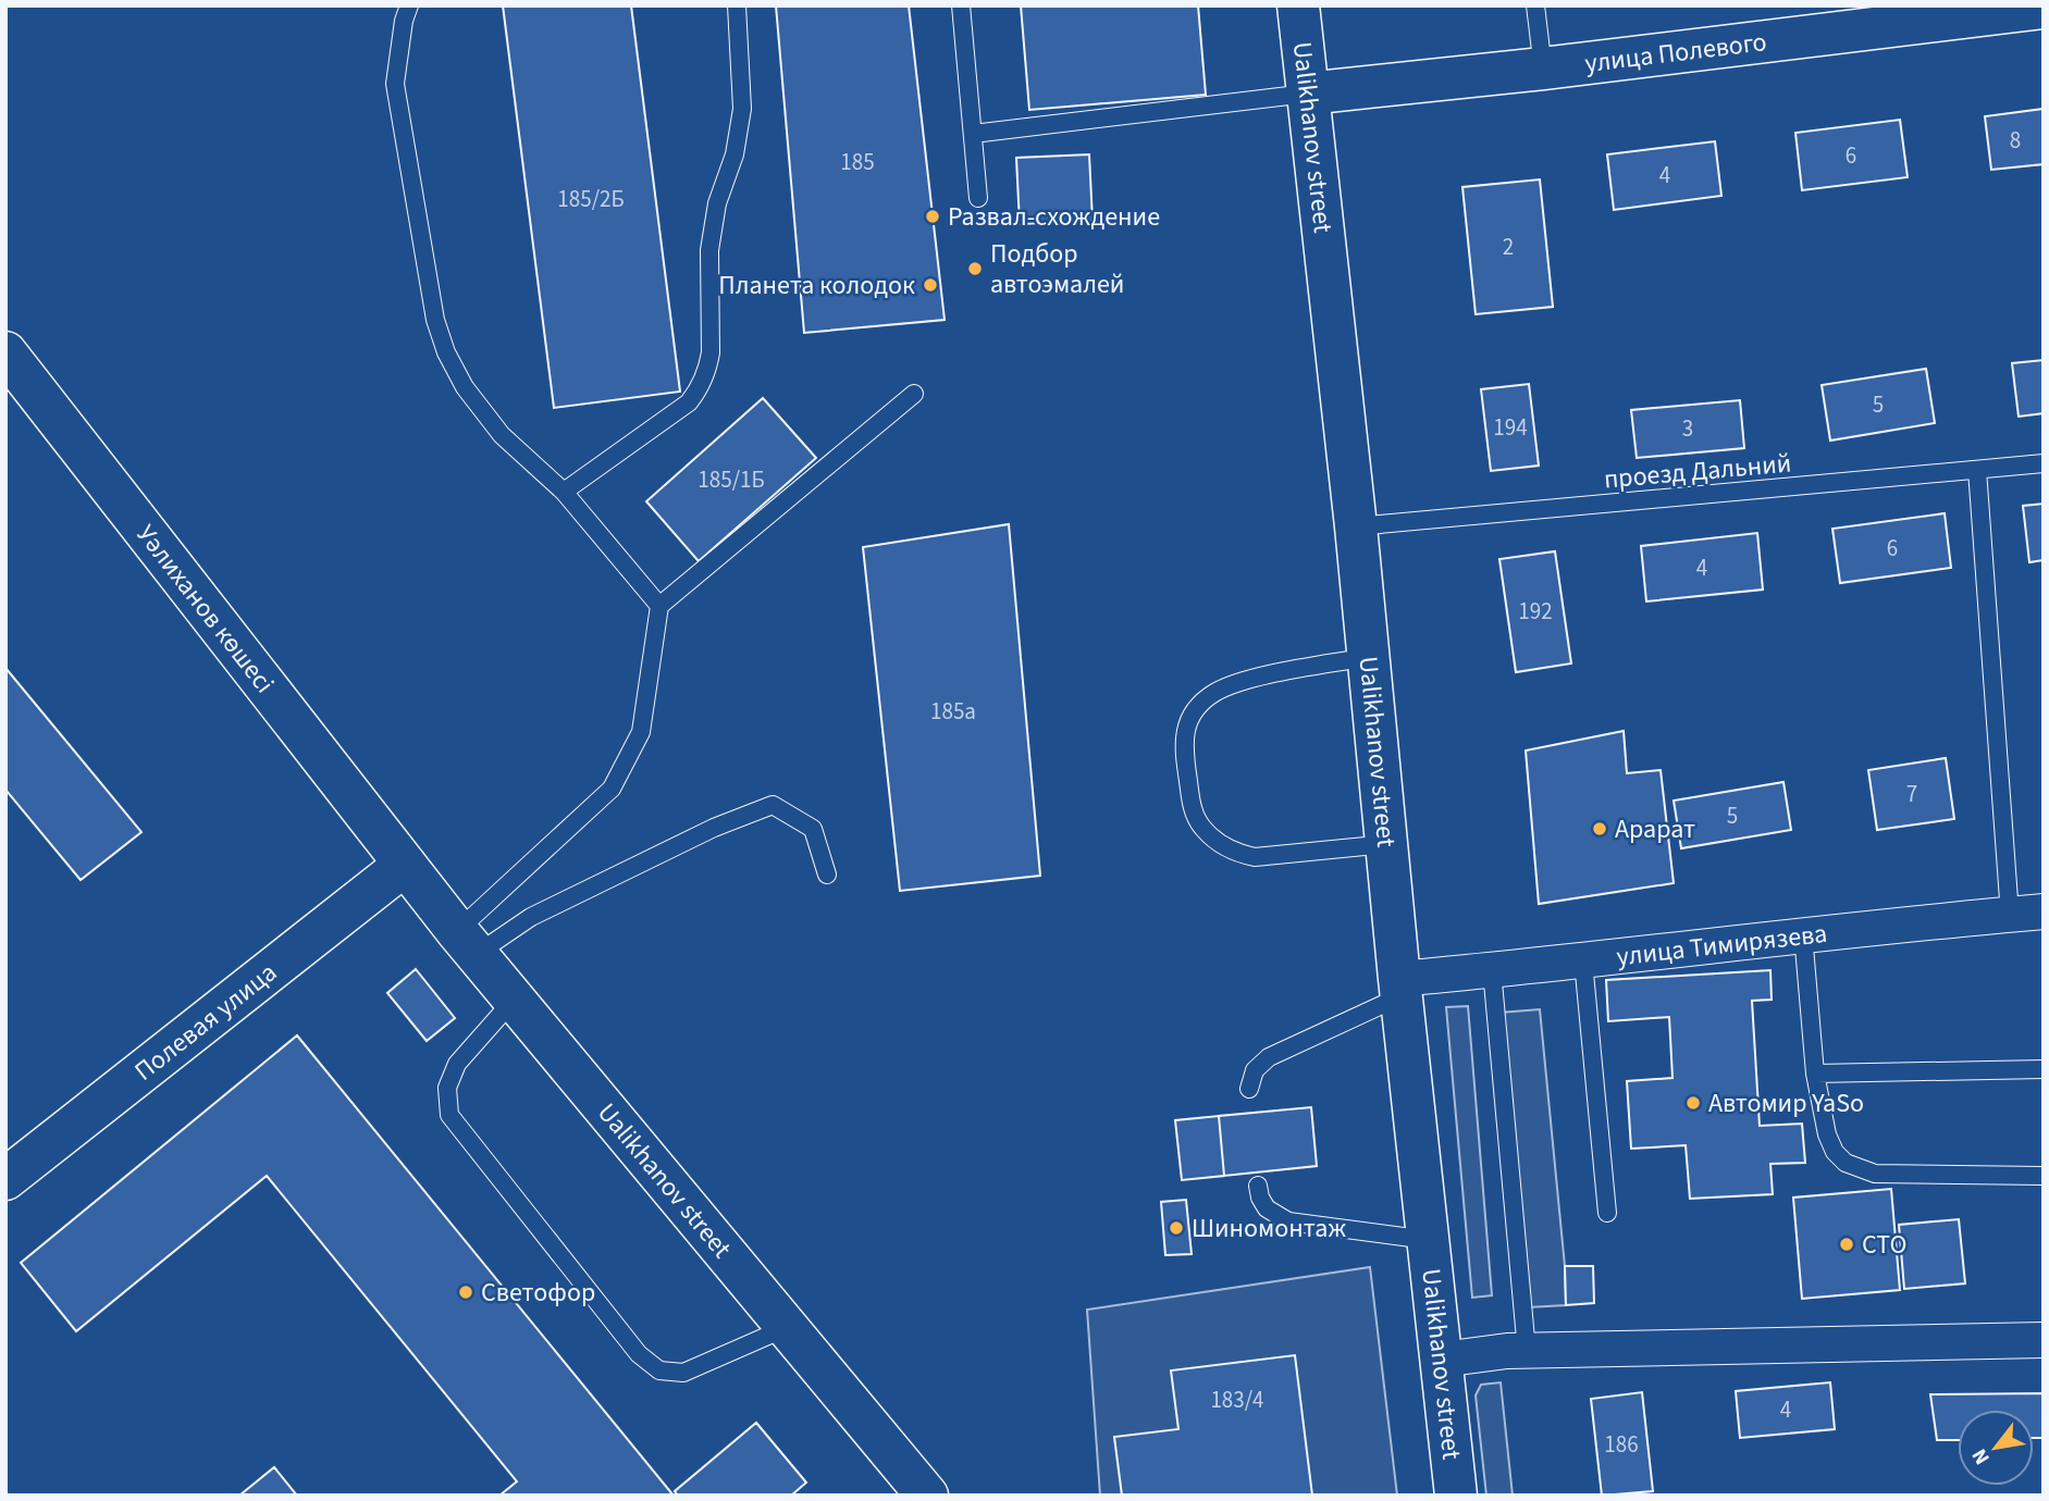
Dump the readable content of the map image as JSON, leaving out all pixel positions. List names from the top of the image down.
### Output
{
  "streets": {
    "main road": [
      "улица Полевого",
      "Ualikhanov street",
      "Уәлиханов көшесі",
      "Полевая улица"
    ],
    "street": ["улица Тимирязева"],
    "lane": ["проезд Дальний"]
  },
  "crossings": [
    ["улица Полевого", "Ualikhanov street"],
    ["Ualikhanov street", "проезд Дальний"],
    ["Ualikhanov street", "Уәлиханов көшесі"],
    ["Ualikhanov street", "улица Тимирязева"],
    ["Ualikhanov street", "Полевая улица"],
    ["Уәлиханов көшесі", "Полевая улица"]
  ],
  "places": [
    "Развал-схождение",
    "Подбор автоэмалей",
    "Планета колодок",
    "Арарат",
    "Автомир YaSo",
    "Шиномонтаж",
    "СТО",
    "Светофор"
  ],
  "house_numbers": [
    "8",
    "6",
    "185",
    "4",
    "185/2Б",
    "2",
    "5",
    "194",
    "3",
    "185/1Б",
    "6",
    "4",
    "192",
    "185а",
    "7",
    "5",
    "183/4",
    "4",
    "186"
  ],
  "north": "bottom left"
}
